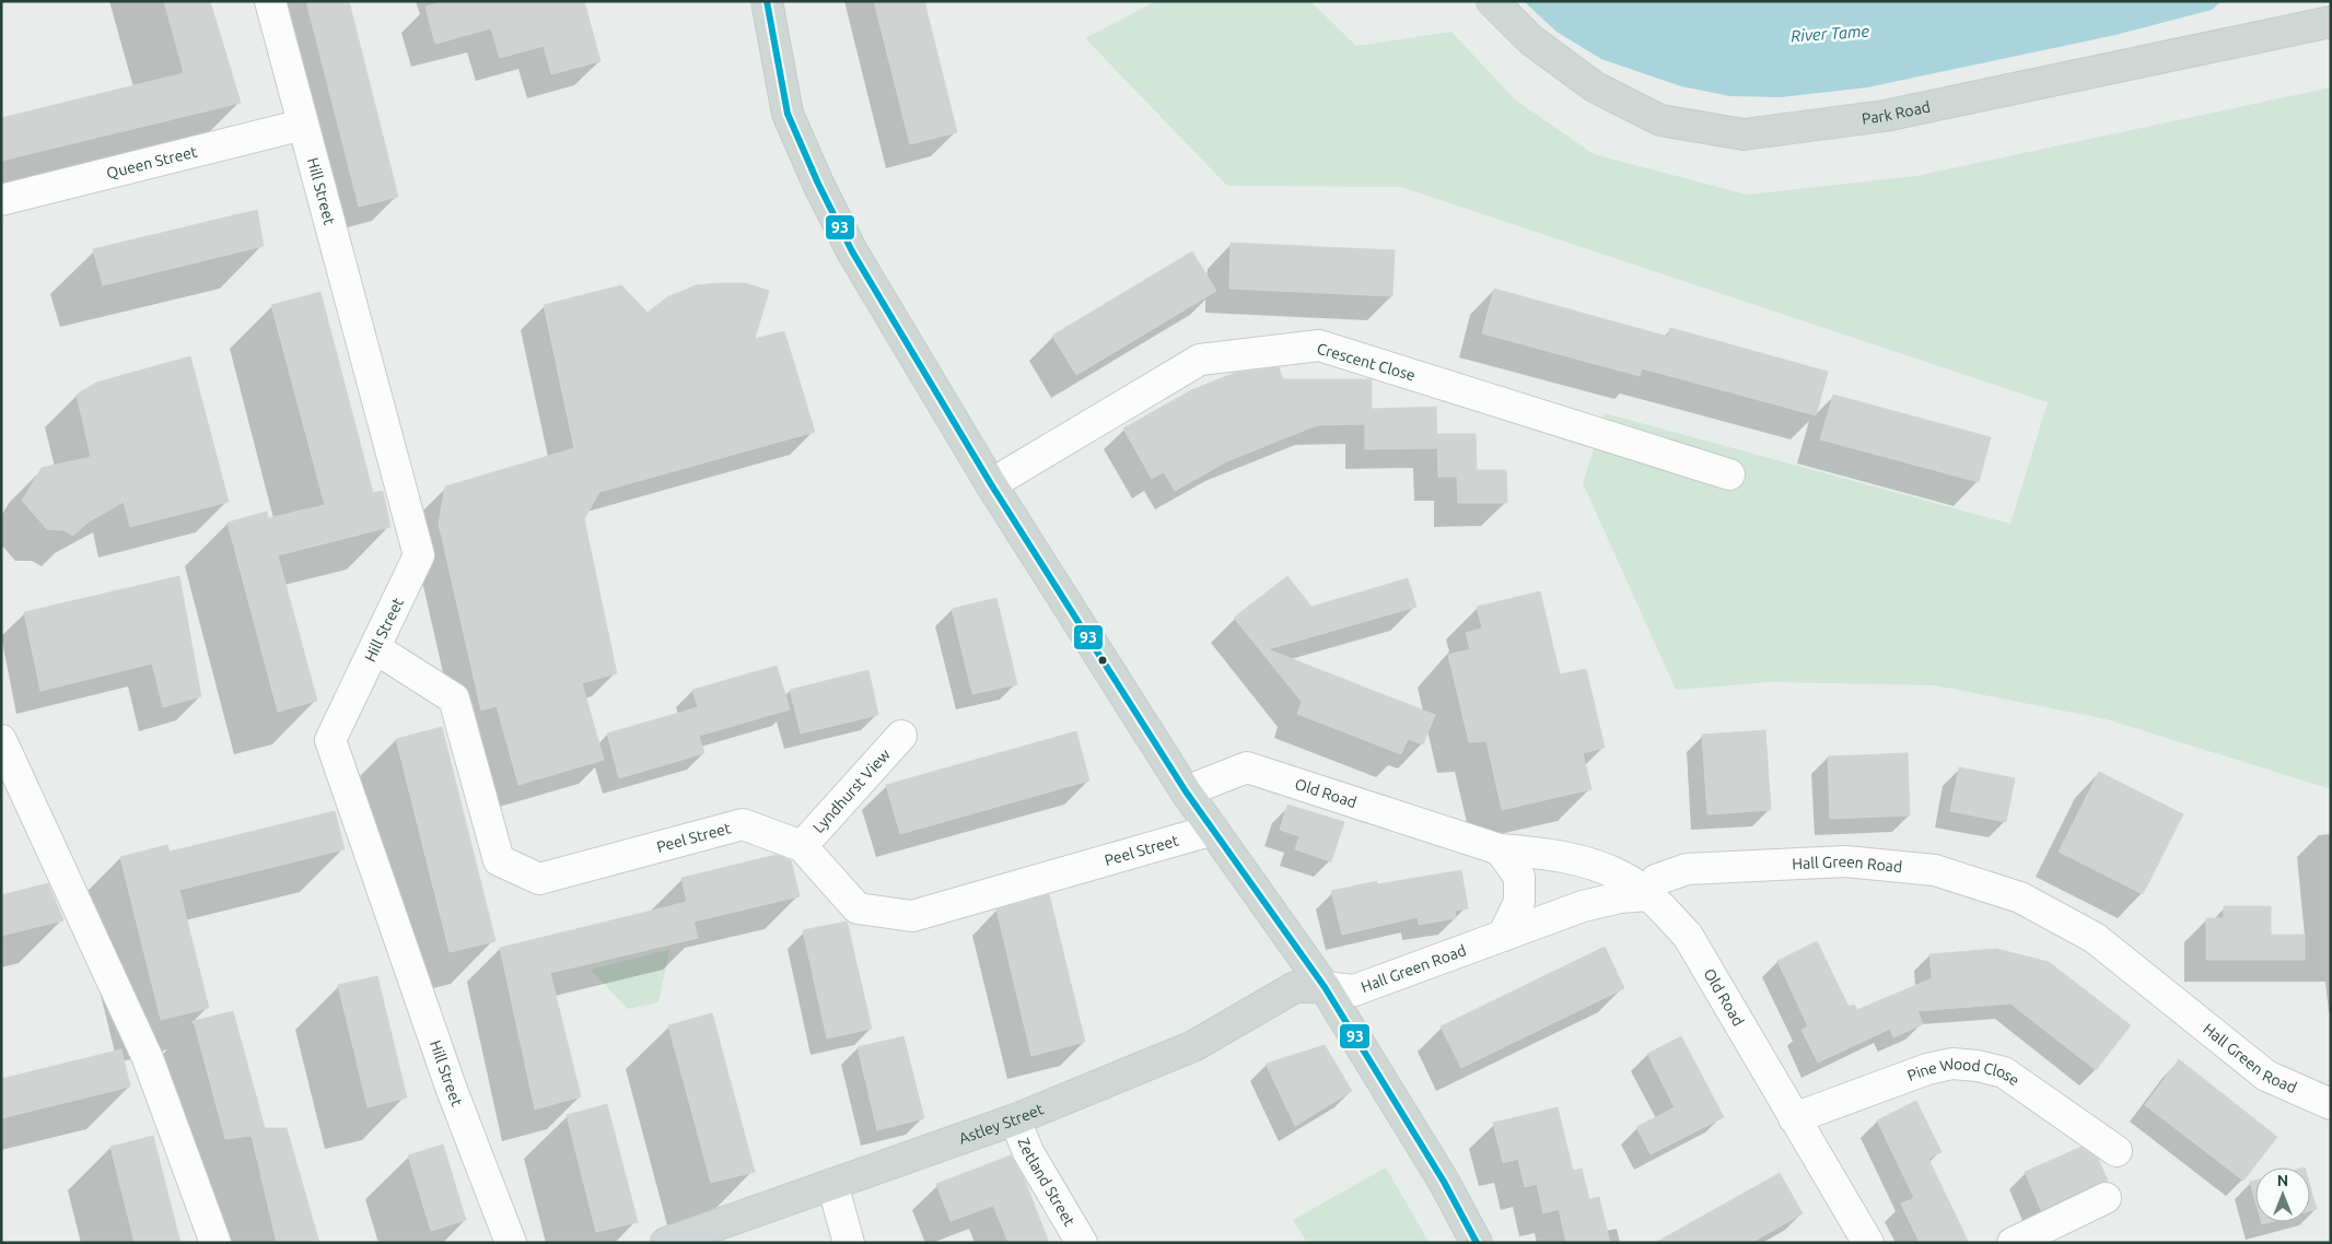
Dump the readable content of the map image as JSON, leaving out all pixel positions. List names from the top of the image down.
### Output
{
  "streets": {
    "main road": ["Park Road", "Astley Street"],
    "street": [
      "Queen Street",
      "Hill Street",
      "Crescent Close",
      "Lyndhurst View",
      "Old Road",
      "Peel Street",
      "Hall Green Road",
      "Pine Wood Close",
      "Zetland Street"
    ]
  },
  "crossings": [
    ["Queen Street", "Hill Street"],
    ["Hill Street", "Peel Street"],
    ["Lyndhurst View", "Peel Street"],
    ["Old Road", "Hall Green Road"],
    ["Old Road", "Pine Wood Close"],
    ["Hall Green Road", "Astley Street"],
    ["Astley Street", "Zetland Street"]
  ],
  "water": ["River Tame"],
  "lines": ["transit line 93"],
  "north": "top"
}
